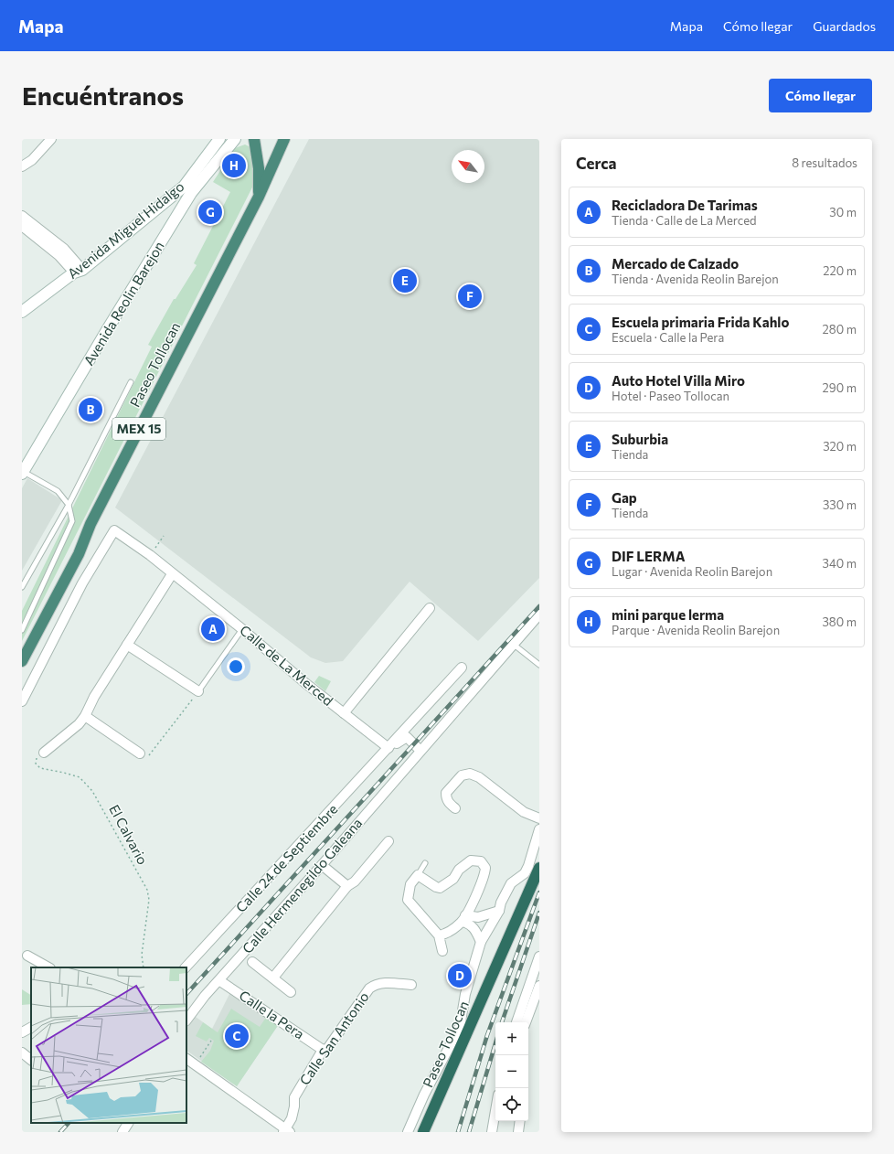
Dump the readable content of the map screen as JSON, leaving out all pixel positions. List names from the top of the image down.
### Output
{
  "streets": {
    "highway": ["Paseo Tollocan", "MEX 15"],
    "main road": ["Avenida Miguel Hidalgo", "Avenida Reolin Barejon"],
    "street": [
      "Calle de La Merced",
      "Calle 24 de Septiembre",
      "Calle Hermenegildo Galeana",
      "Calle la Pera",
      "Calle San Antonio"
    ],
    "path": ["El Calvario"]
  },
  "crossings": [
    ["Avenida Miguel Hidalgo", "Avenida Reolin Barejon"],
    ["Calle de La Merced", "Calle 24 de Septiembre"],
    ["Calle Hermenegildo Galeana", "Calle la Pera"],
    ["Calle la Pera", "Calle San Antonio"]
  ],
  "north": "top left",
  "page": {
    "header": "Mapa",
    "nav": ["Mapa", "Cómo llegar", "Guardados"],
    "buttons": "Cómo llegar",
    "title": "Encuéntranos",
    "heading": ["Cerca", "8 resultados"],
    "pins": [
      "H",
      "G",
      "E",
      "F",
      "B",
      "A",
      "D",
      "C"
    ],
    "list": [
      {
        "mark": "A",
        "name": "Recicladora De Tarimas",
        "note": "Tienda · Calle de La Merced",
        "value": "30 m"
      },
      {
        "mark": "B",
        "name": "Mercado de Calzado",
        "note": "Tienda · Avenida Reolin Barejon",
        "value": "220 m"
      },
      {
        "mark": "C",
        "name": "Escuela primaria Frida Kahlo",
        "note": "Escuela · Calle la Pera",
        "value": "280 m"
      },
      {
        "mark": "D",
        "name": "Auto Hotel Villa Miro",
        "note": "Hotel · Paseo Tollocan",
        "value": "290 m"
      },
      {
        "mark": "E",
        "name": "Suburbia",
        "note": "Tienda",
        "value": "320 m"
      },
      {
        "mark": "F",
        "name": "Gap",
        "note": "Tienda",
        "value": "330 m"
      },
      {
        "mark": "G",
        "name": "DIF LERMA",
        "note": "Lugar · Avenida Reolin Barejon",
        "value": "340 m"
      },
      {
        "mark": "H",
        "name": "mini parque lerma",
        "note": "Parque · Avenida Reolin Barejon",
        "value": "380 m"
      }
    ],
    "map_buttons": ["+", "−"]
  }
}
